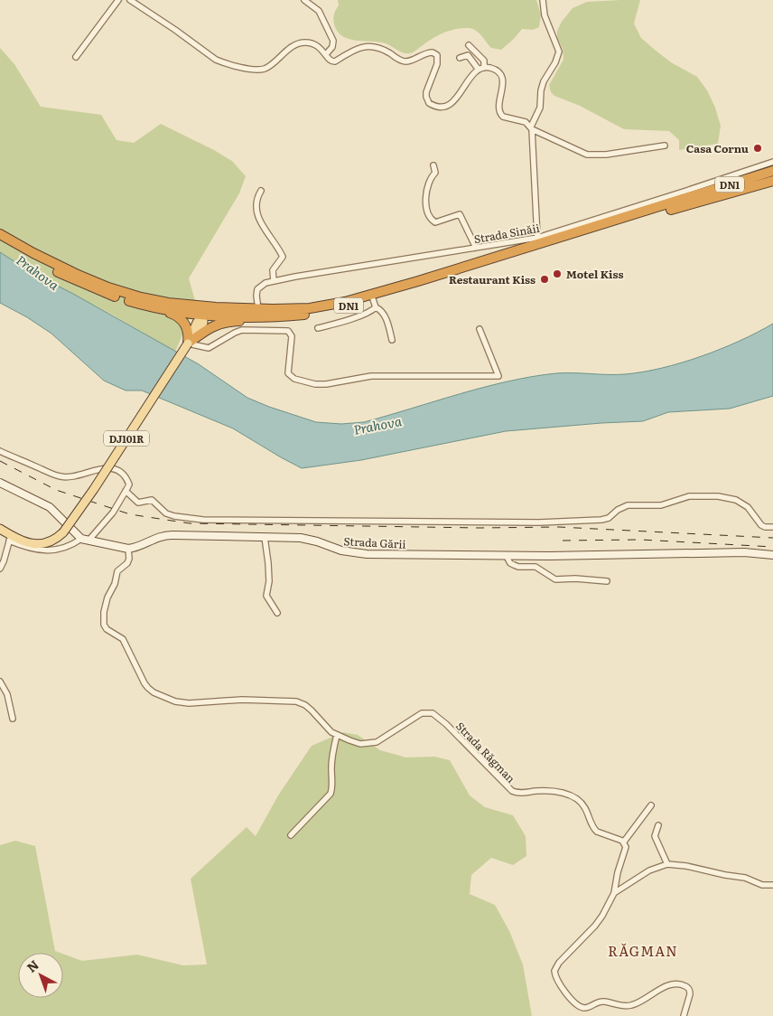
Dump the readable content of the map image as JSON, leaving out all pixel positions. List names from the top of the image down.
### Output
{
  "streets": {
    "highway": ["DN1"],
    "main road": ["DJ101R"],
    "street": ["Strada Sinăii", "Strada Gării", "Strada Răgman"]
  },
  "crossings": [
    ["DN1", "Strada Sinăii"],
    ["DN1", "DJ101R"]
  ],
  "districts": ["RĂGMAN"],
  "water": ["Prahova"],
  "places": ["Casa Cornu", "Motel Kiss", "Restaurant Kiss"],
  "north": "top left"
}
